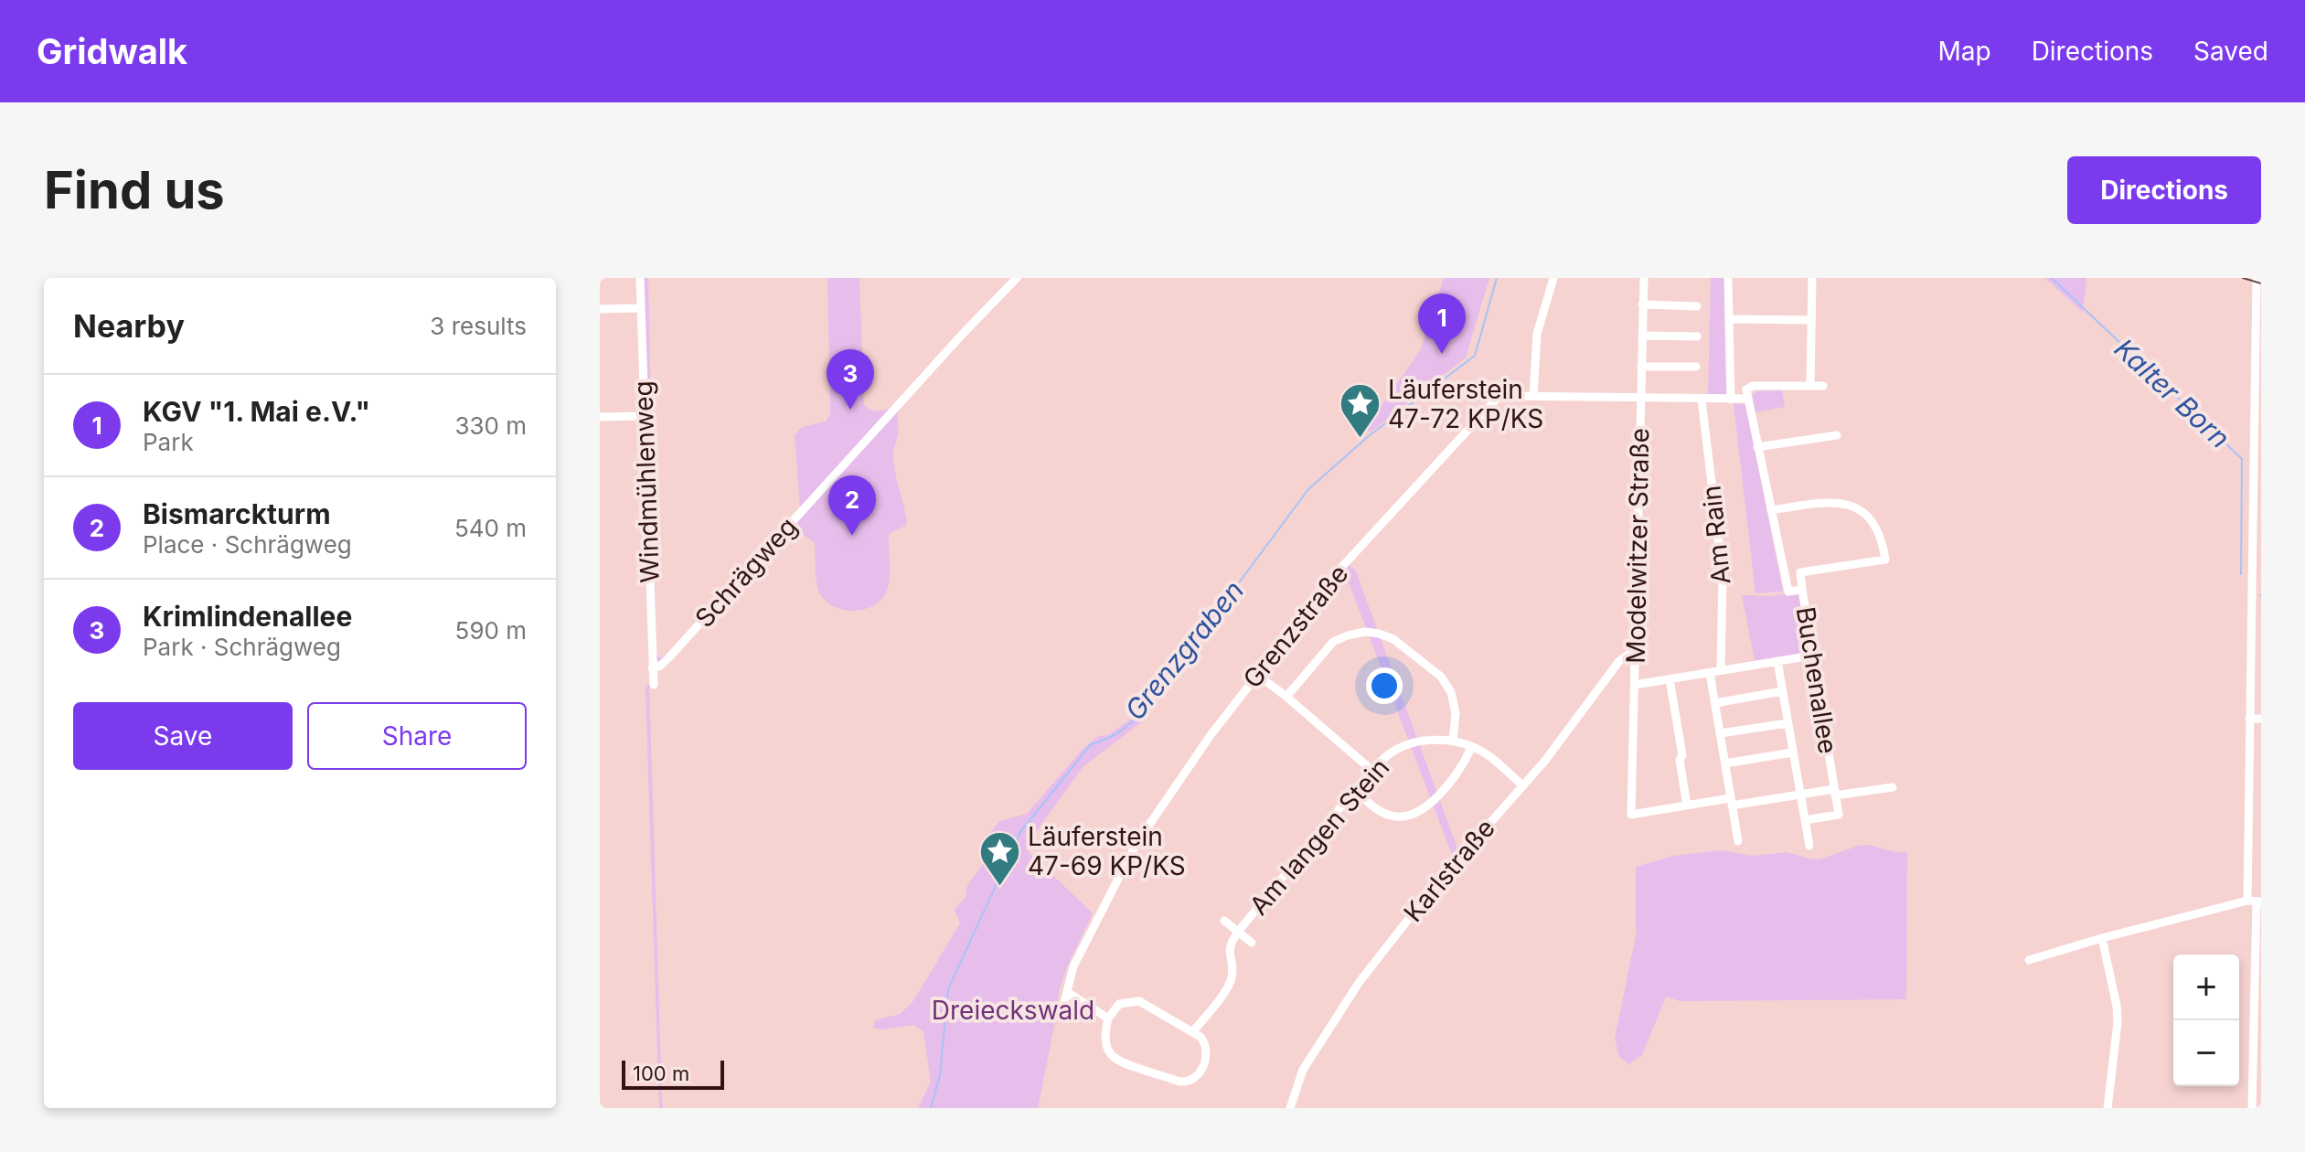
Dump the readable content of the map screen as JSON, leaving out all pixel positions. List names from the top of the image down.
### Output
{
  "streets": {
    "street": [
      "Windmühlenweg",
      "Am Rain",
      "Modelwitzer Straße",
      "Schrägweg",
      "Grenzstraße",
      "Buchenallee",
      "Am langen Stein",
      "Karlstraße"
    ]
  },
  "crossings": [
    ["Windmühlenweg", "Schrägweg"],
    ["Am Rain", "Grenzstraße"],
    ["Modelwitzer Straße", "Grenzstraße"],
    ["Modelwitzer Straße", "Karlstraße"],
    ["Grenzstraße", "Buchenallee"],
    ["Am langen Stein", "Karlstraße"]
  ],
  "water": ["Kalter Born", "Grenzgraben"],
  "parks": ["Dreieckswald"],
  "places": {
    "place": ["Läuferstein 47-72 KP/KS", "Läuferstein 47-69 KP/KS"]
  },
  "scale_bar": "100 m",
  "page": {
    "header": "Gridwalk",
    "nav": ["Map", "Directions", "Saved"],
    "buttons": [
      "Directions",
      ["Save", "Share"]
    ],
    "title": "Find us",
    "heading": ["Nearby", "3 results"],
    "pins": ["1", "3", "2"],
    "list": [
      {
        "mark": "1",
        "name": "KGV \"1. Mai e.V.\"",
        "note": "Park",
        "value": "330 m"
      },
      {
        "mark": "2",
        "name": "Bismarckturm",
        "note": "Place · Schrägweg",
        "value": "540 m"
      },
      {
        "mark": "3",
        "name": "Krimlindenallee",
        "note": "Park · Schrägweg",
        "value": "590 m"
      }
    ],
    "map_buttons": ["+", "−"],
    "scale": "100 m"
  }
}
